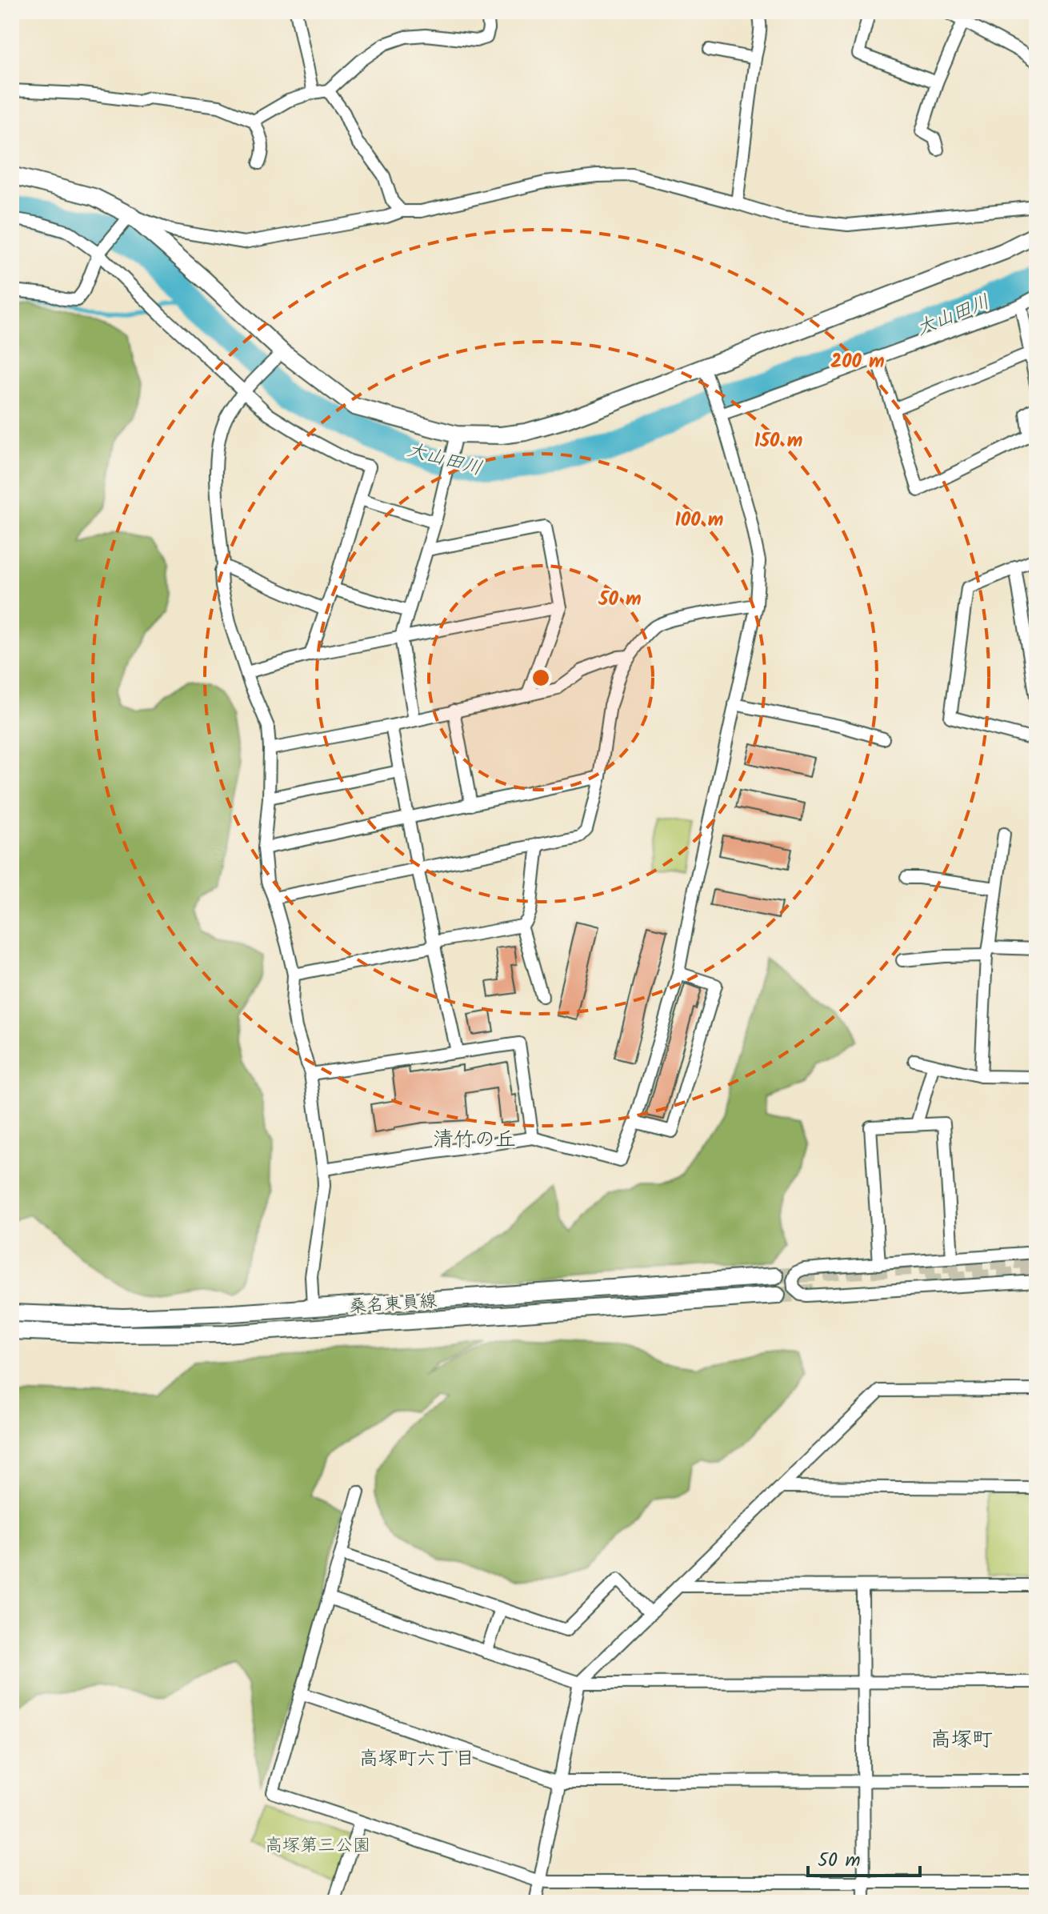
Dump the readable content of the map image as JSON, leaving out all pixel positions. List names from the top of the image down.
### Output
{
  "streets": {
    "main road": ["桑名東員線"]
  },
  "districts": ["清竹の丘", "高塚町", "高塚町六丁目"],
  "water": ["大山田川"],
  "parks": ["高塚第三公園"],
  "scale_bar": "50 m",
  "rings": [
    "200 m",
    "150 m",
    "100 m",
    "50 m"
  ]
}
